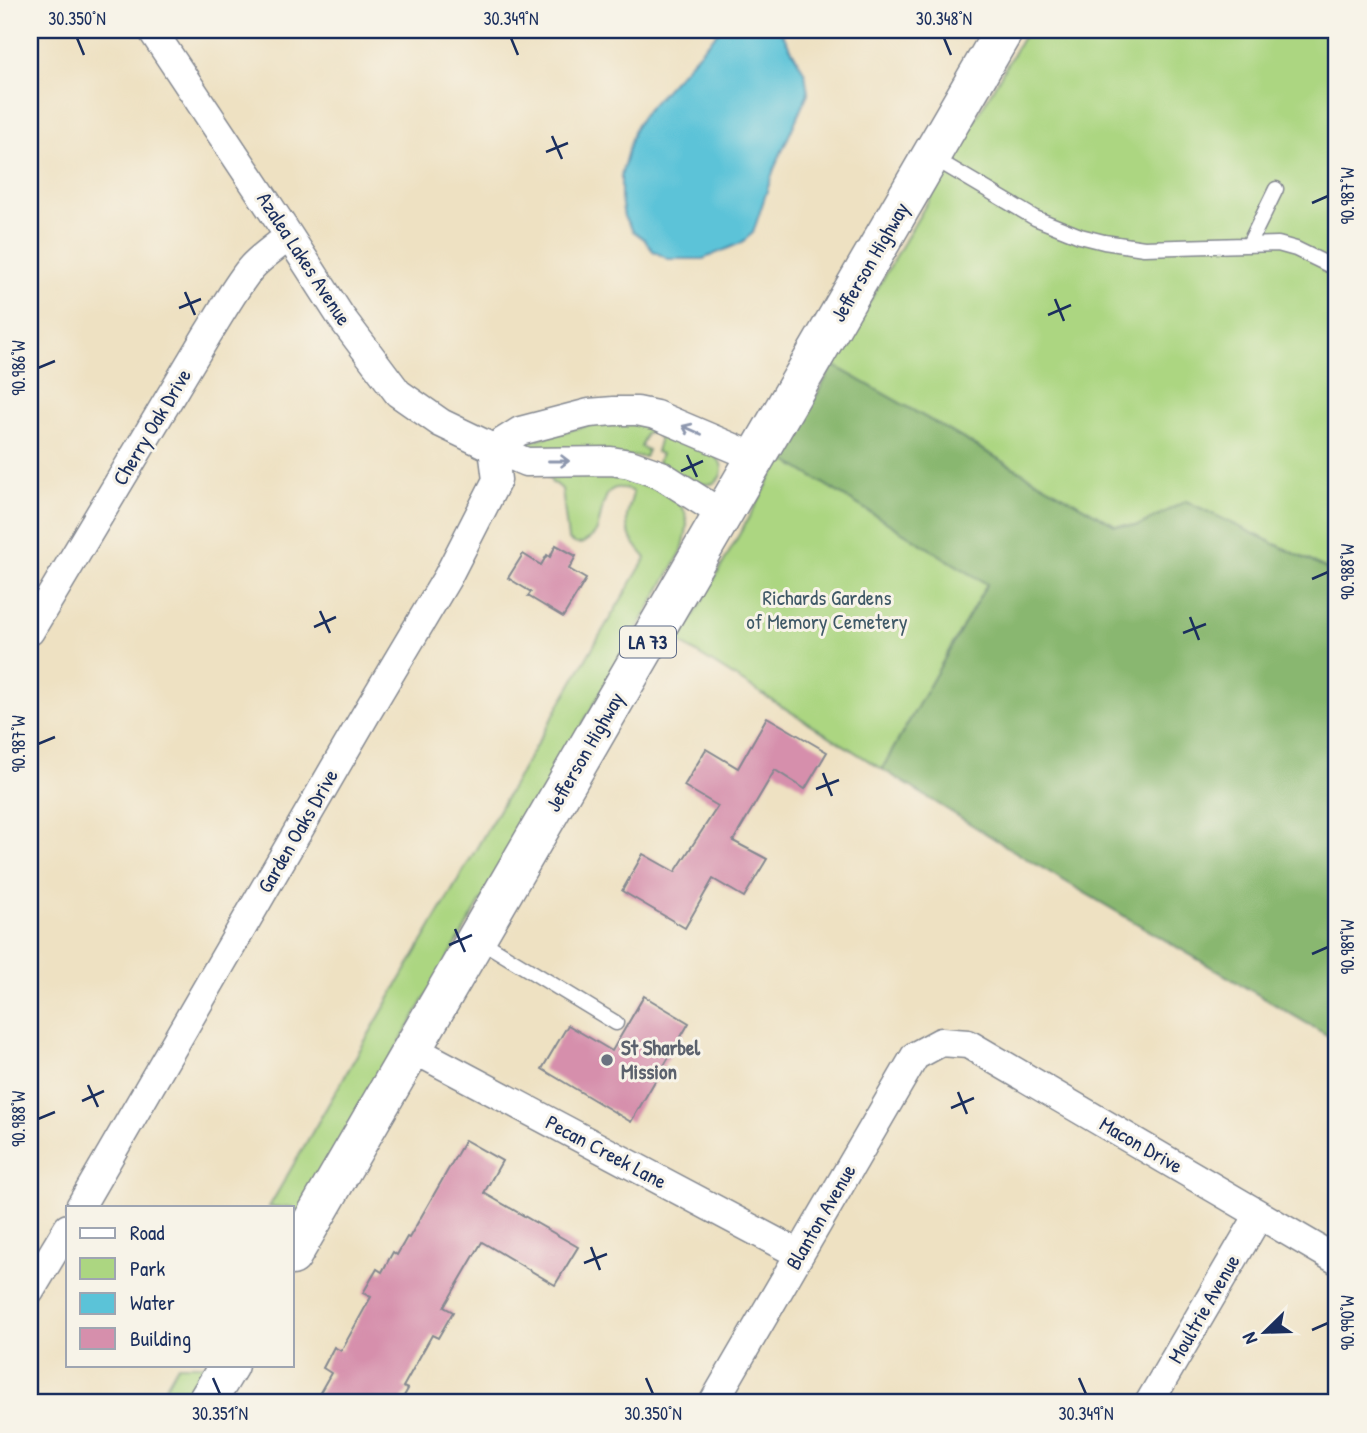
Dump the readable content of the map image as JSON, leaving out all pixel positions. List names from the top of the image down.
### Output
{
  "streets": {
    "main road": ["Jefferson Highway", "LA 73"],
    "street": [
      "Azalea Lakes Avenue",
      "Cherry Oak Drive",
      "Garden Oaks Drive",
      "Macon Drive",
      "Pecan Creek Lane",
      "Blanton Avenue",
      "Moultrie Avenue"
    ]
  },
  "crossings": [
    ["Azalea Lakes Avenue", "Jefferson Highway"],
    ["Azalea Lakes Avenue", "Cherry Oak Drive"],
    ["Azalea Lakes Avenue", "Garden Oaks Drive"],
    ["Jefferson Highway", "Pecan Creek Lane"],
    ["Macon Drive", "Blanton Avenue"],
    ["Macon Drive", "Moultrie Avenue"],
    ["Pecan Creek Lane", "Blanton Avenue"]
  ],
  "parks": ["Richards Gardens of Memory Cemetery"],
  "places": ["St Sharbel Mission"],
  "legend": [
    "Road",
    "Park",
    "Water",
    "Building"
  ],
  "north": "bottom left",
  "coordinates": [
    "30.350°N",
    "30.349°N",
    "30.348°N",
    "90.987°W",
    "90.986°W",
    "90.988°W",
    "90.989°W",
    "90.990°W",
    "30.351°N"
  ]
}
